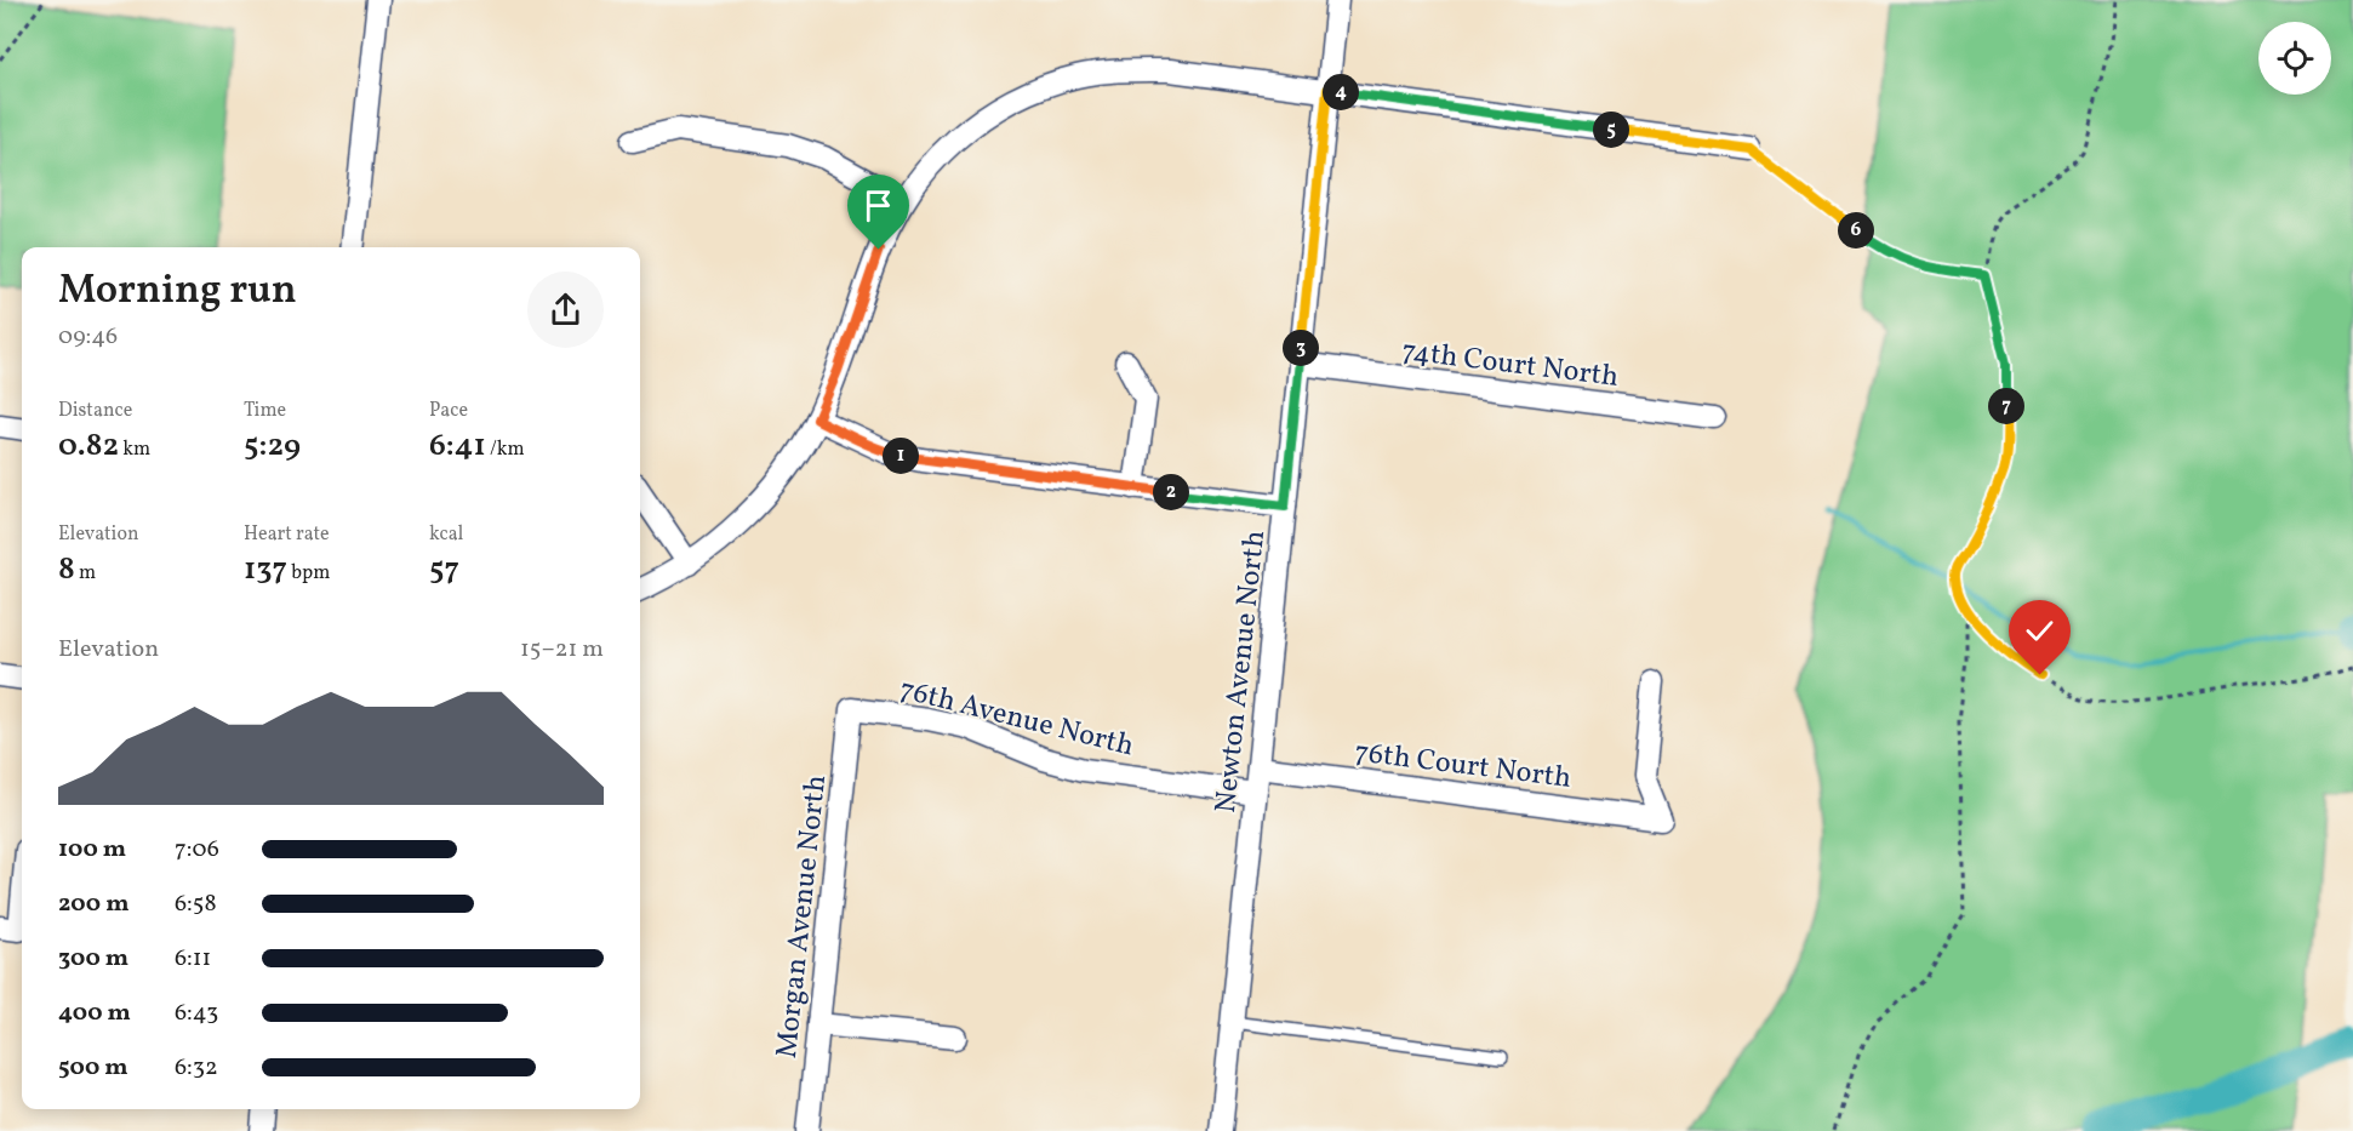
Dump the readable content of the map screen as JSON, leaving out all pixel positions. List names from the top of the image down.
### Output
{
  "streets": {
    "street": [
      "74th Court North",
      "Newton Avenue North",
      "76th Avenue North",
      "76th Court North",
      "Morgan Avenue North"
    ]
  },
  "crossings": [
    ["74th Court North", "Newton Avenue North"],
    ["Newton Avenue North", "76th Avenue North"],
    ["Newton Avenue North", "76th Court North"],
    ["76th Avenue North", "Morgan Avenue North"]
  ],
  "page": {
    "pins": [
      "4",
      "5",
      "6",
      "3",
      "7",
      "1",
      "2"
    ],
    "heading": ["Morning run", "09:46"],
    "stats": [
      ["Distance", "0.82 km"],
      ["Time", "5:29"],
      ["Pace", "6:41 /km"],
      ["Elevation", "8 m"],
      ["Heart rate", "137 bpm"],
      ["kcal", "57"]
    ],
    "chart": ["Elevation", "15–21 m"],
    "list": [
      {
        "name": "100 m",
        "note": "7:06"
      },
      {
        "name": "200 m",
        "note": "6:58"
      },
      {
        "name": "300 m",
        "note": "6:11"
      },
      {
        "name": "400 m",
        "note": "6:43"
      },
      {
        "name": "500 m",
        "note": "6:32"
      }
    ]
  }
}
